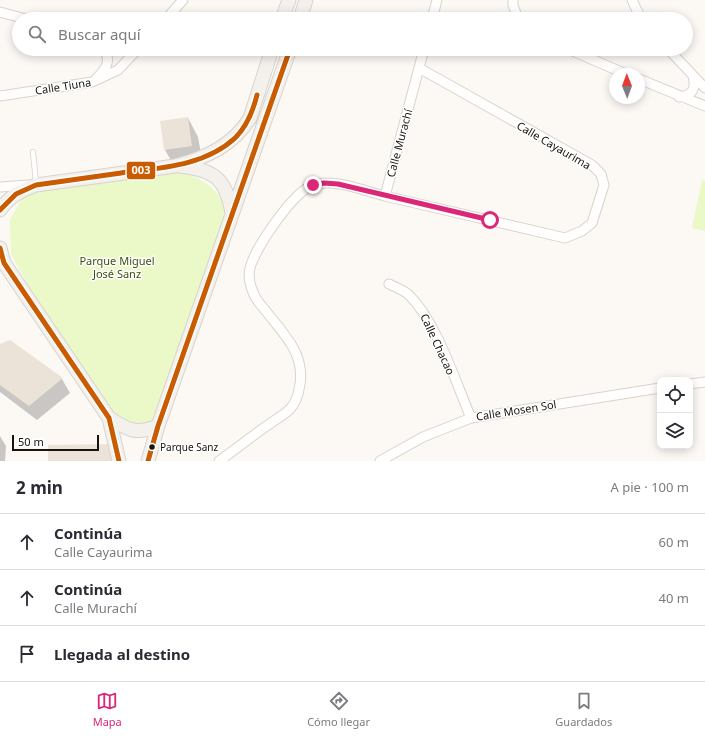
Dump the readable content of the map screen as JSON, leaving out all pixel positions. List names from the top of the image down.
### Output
{
  "streets": {
    "street": [
      "Calle Tiuna",
      "Calle Murachí",
      "Calle Cayaurima",
      "Calle Chacao",
      "Calle Mosen Sol"
    ]
  },
  "crossings": [
    ["Calle Murachí", "Calle Cayaurima"],
    ["Calle Chacao", "Calle Mosen Sol"]
  ],
  "parks": ["Parque Miguel José Sanz"],
  "places": ["Parque Sanz"],
  "lines": ["transit line 003"],
  "scale_bar": "50 m",
  "north": "top",
  "page": {
    "search": "Buscar aquí",
    "scale": "50 m",
    "heading": ["2 min", "A pie · 100 m"],
    "list": [
      ["Continúa", "Calle Cayaurima", "60 m"],
      ["Continúa", "Calle Murachí", "40 m"],
      "Llegada al destino"
    ],
    "nav": ["Mapa", "Cómo llegar", "Guardados"]
  }
}
